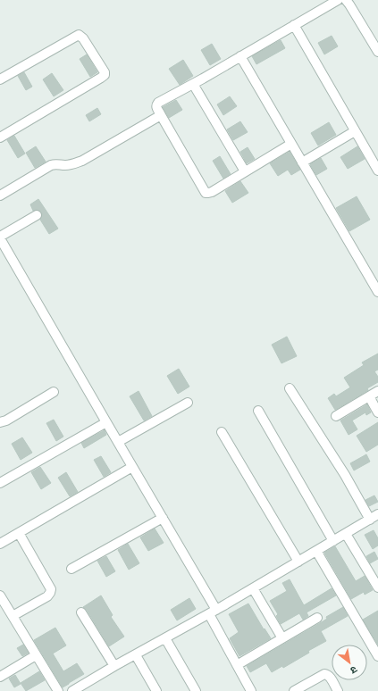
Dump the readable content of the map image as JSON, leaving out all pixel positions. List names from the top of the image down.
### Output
{
  "north": "bottom right"
}
